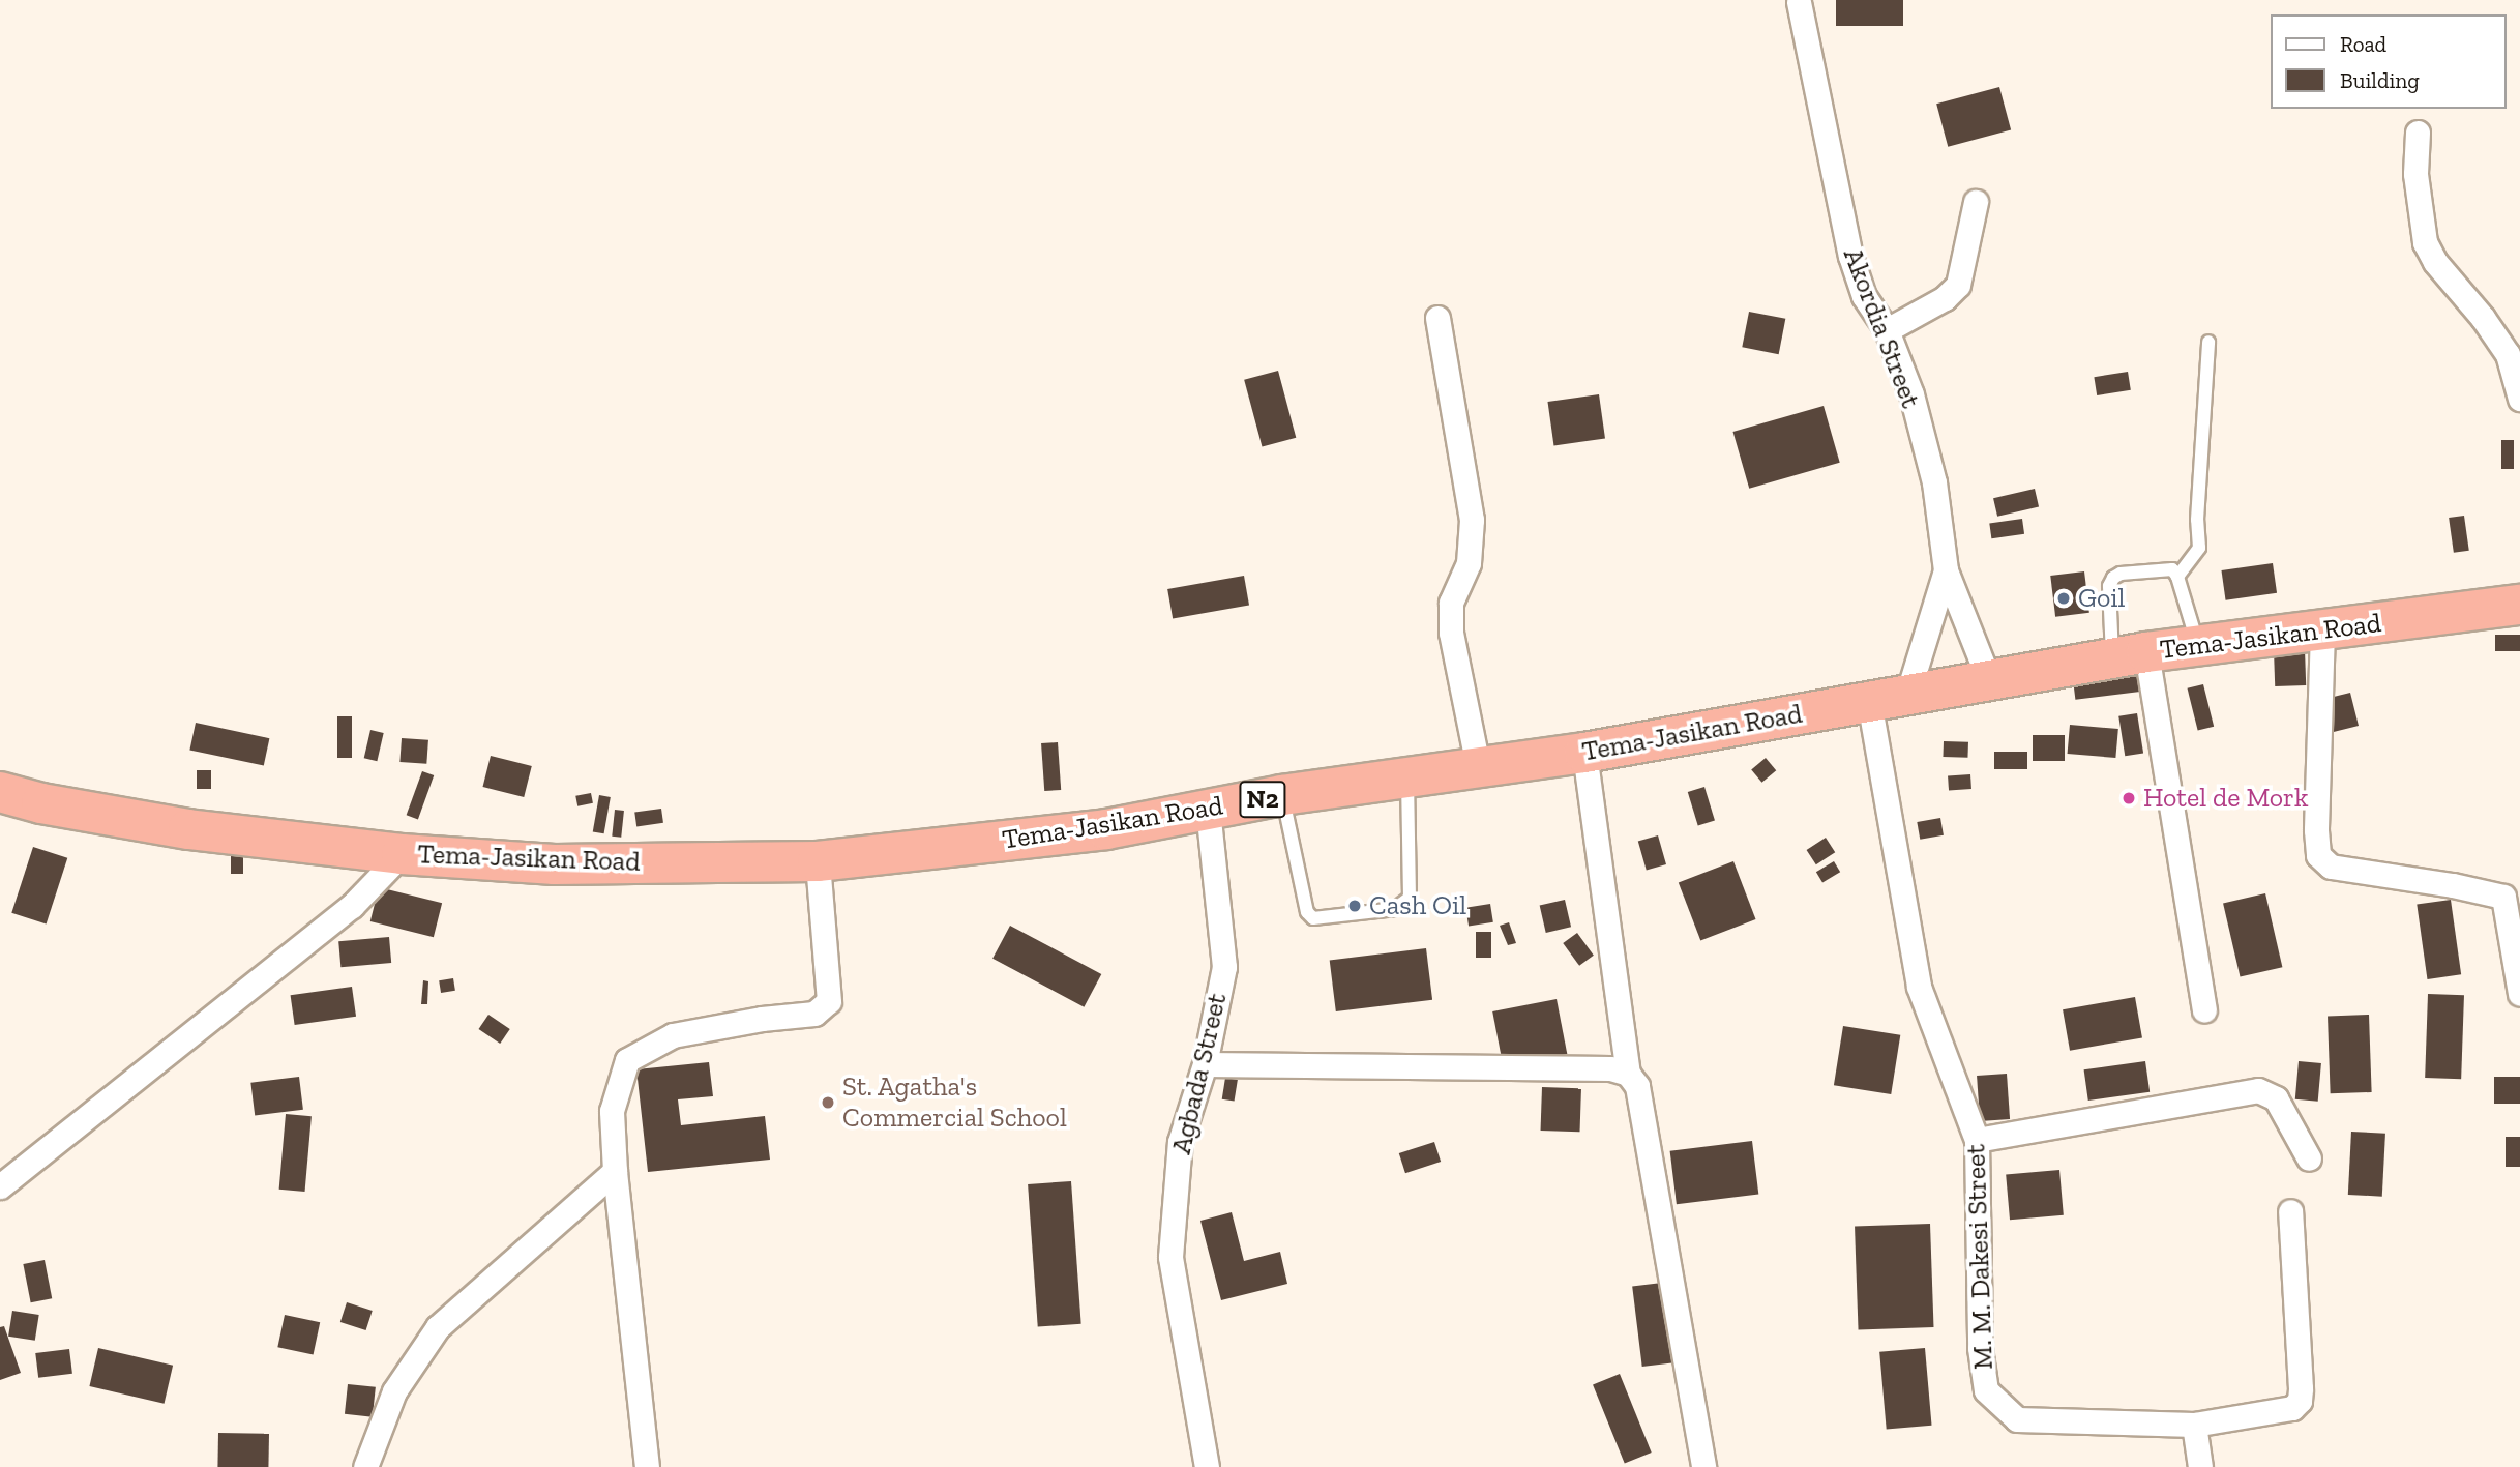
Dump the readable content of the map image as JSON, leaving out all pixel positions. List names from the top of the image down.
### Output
{
  "streets": {
    "highway": ["Tema-Jasikan Road", "N2"],
    "street": ["Akordia Street", "Agbada Street", "M. M. Dakesi Street"]
  },
  "crossings": [
    ["Akordia Street", "Tema-Jasikan Road"],
    ["Tema-Jasikan Road", "Agbada Street"],
    ["Tema-Jasikan Road", "M. M. Dakesi Street"]
  ],
  "places": [
    "Goil",
    "Hotel de Mork",
    "Cash Oil",
    "St. Agatha's Commercial School"
  ],
  "legend": ["Road", "Building"]
}
